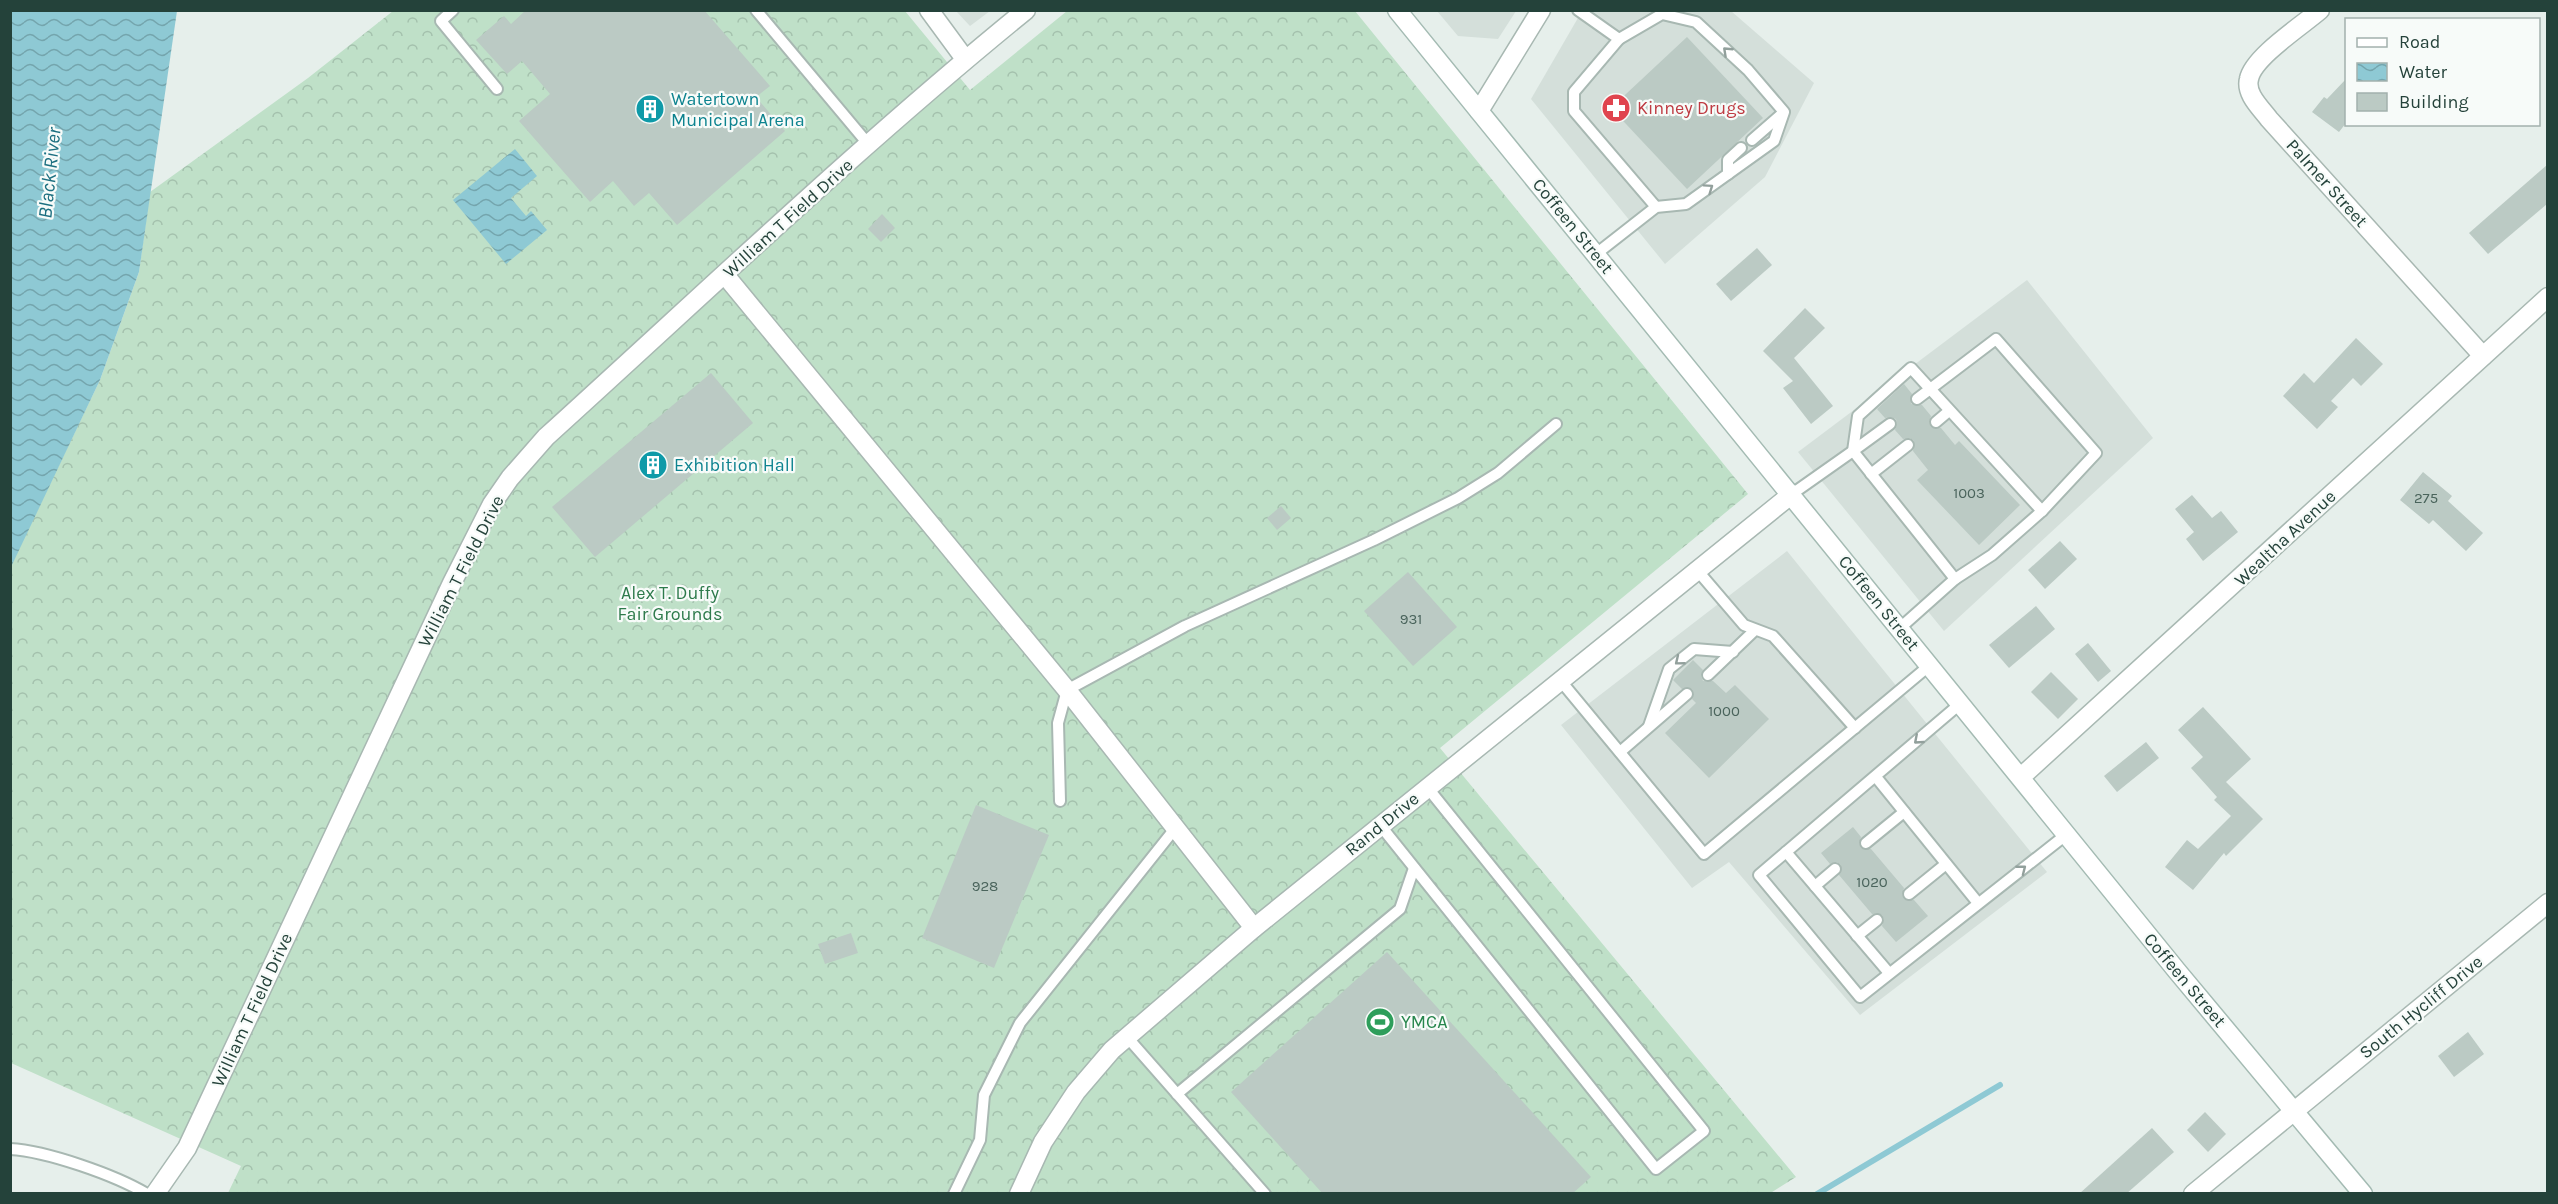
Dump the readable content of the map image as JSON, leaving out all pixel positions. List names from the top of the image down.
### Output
{
  "streets": {
    "street": [
      "Palmer Street",
      "William T Field Drive",
      "Coffeen Street",
      "Wealtha Avenue",
      "Rand Drive",
      "South Hycliff Drive"
    ]
  },
  "crossings": [
    ["Palmer Street", "Wealtha Avenue"],
    ["Coffeen Street", "Wealtha Avenue"],
    ["Coffeen Street", "Rand Drive"],
    ["Coffeen Street", "South Hycliff Drive"]
  ],
  "water": ["Black River"],
  "parks": ["Alex T. Duffy Fair Grounds"],
  "places": {
    "pharmacy": ["Kinney Drugs"],
    "building": ["Watertown Municipal Arena", "Exhibition Hall"],
    "sports": ["YMCA"]
  },
  "house_numbers": [
    "1003",
    "275",
    "931",
    "1000",
    "1020",
    "928"
  ],
  "legend": ["Road", "Water", "Building"]
}
